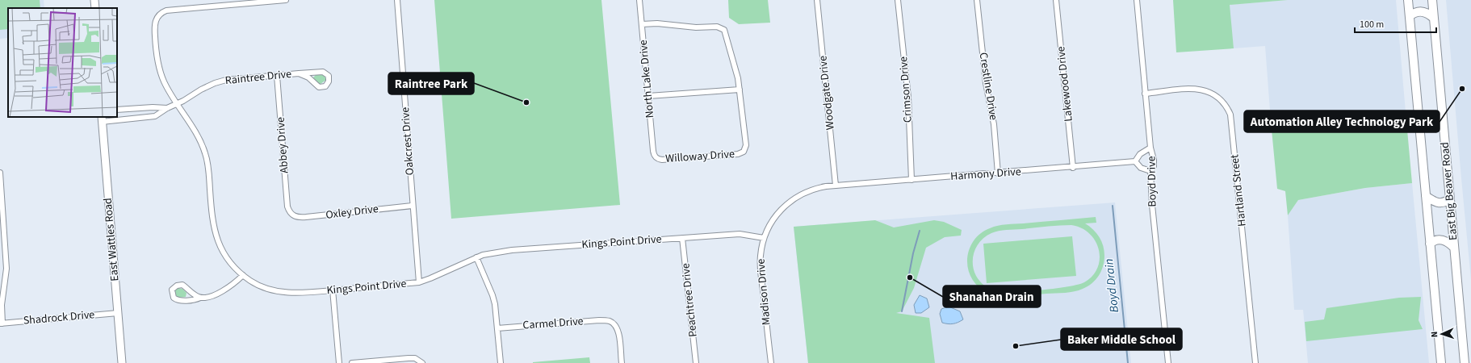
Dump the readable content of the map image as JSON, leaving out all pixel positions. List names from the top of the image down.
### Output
{
  "streets": {
    "main road": ["East Big Beaver Road", "East Wattles Road"],
    "street": [
      "Raintree Drive",
      "North Lake Drive",
      "Lakewood Drive",
      "Crestline Drive",
      "Crimson Drive",
      "Woodgate Drive",
      "Oakcrest Drive",
      "Abbey Drive",
      "Willoway Drive",
      "Harmony Drive",
      "Boyd Drive",
      "Hartland Street",
      "Oxley Drive",
      "Kings Point Drive",
      "Madison Drive",
      "Peachtree Drive",
      "Shadrock Drive",
      "Carmel Drive"
    ]
  },
  "crossings": [
    ["Raintree Drive", "Abbey Drive"],
    ["Raintree Drive", "East Wattles Road"],
    ["Raintree Drive", "Kings Point Drive"],
    ["North Lake Drive", "Willoway Drive"],
    ["Lakewood Drive", "Harmony Drive"],
    ["Crestline Drive", "Harmony Drive"],
    ["Crimson Drive", "Harmony Drive"],
    ["Woodgate Drive", "Harmony Drive"],
    ["Woodgate Drive", "Madison Drive"],
    ["Oakcrest Drive", "Oxley Drive"],
    ["Oakcrest Drive", "Kings Point Drive"],
    ["Abbey Drive", "Oxley Drive"],
    ["Harmony Drive", "Madison Drive"],
    ["Boyd Drive", "Hartland Street"],
    ["East Wattles Road", "Shadrock Drive"],
    ["Kings Point Drive", "Madison Drive"],
    ["Kings Point Drive", "Peachtree Drive"]
  ],
  "water": ["Boyd Drain"],
  "places": [
    "Automation Alley Technology Park",
    "Raintree Park",
    "Shanahan Drain",
    "Baker Middle School"
  ],
  "scale_bar": "100 m",
  "north": "left"
}
